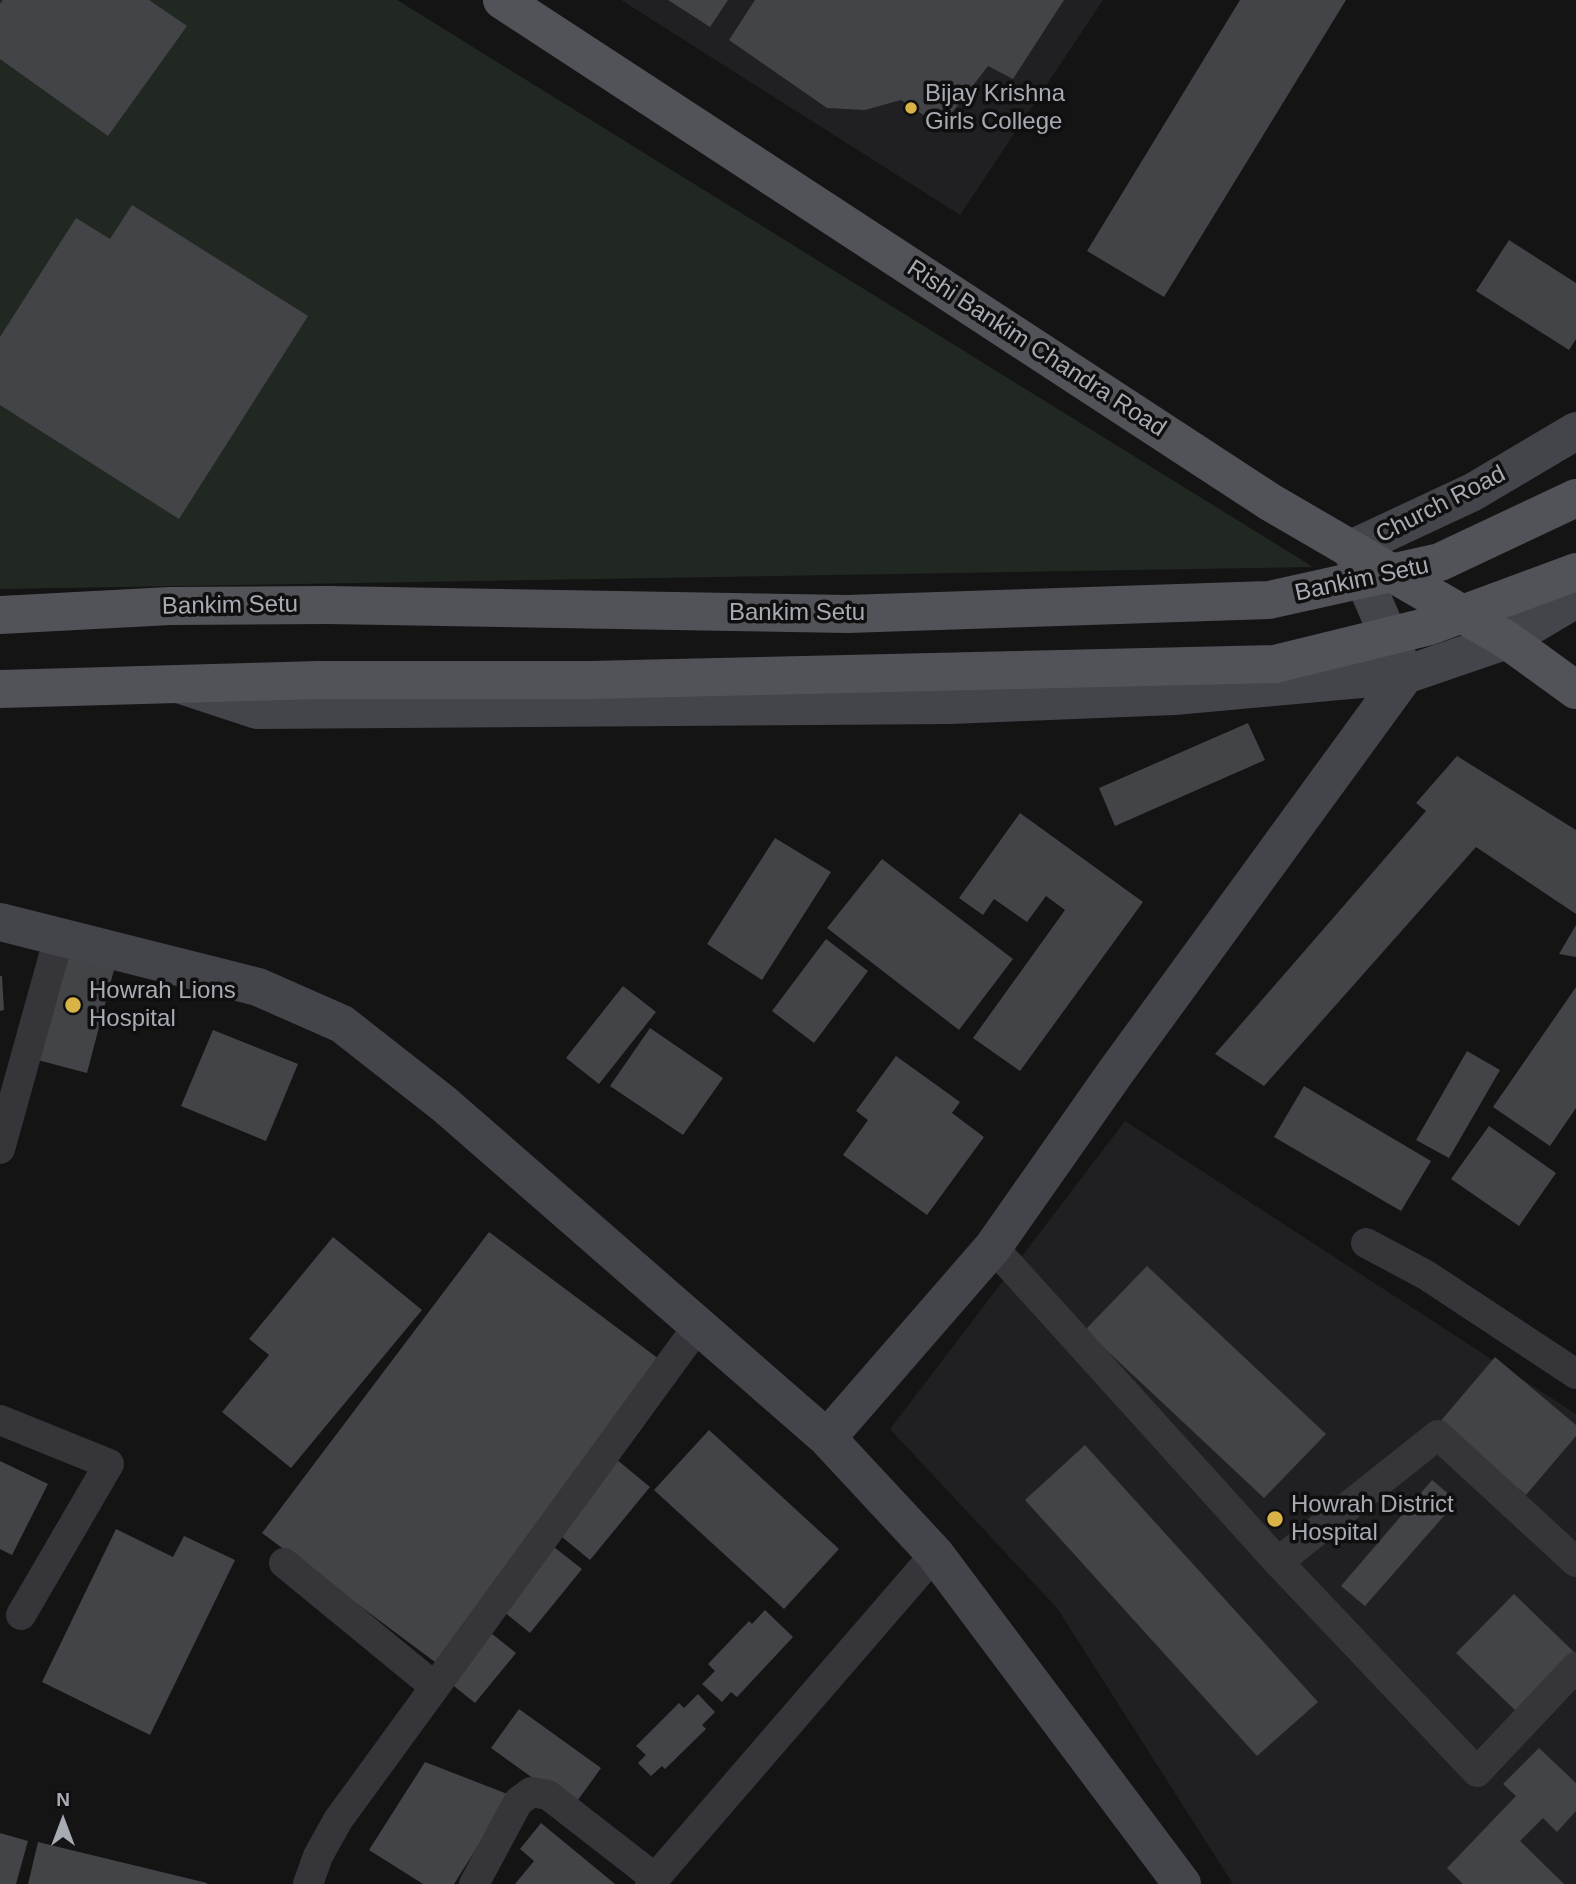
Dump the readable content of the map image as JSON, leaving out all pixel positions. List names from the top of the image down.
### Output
{
  "streets": {
    "main road": ["Rishi Bankim Chandra Road", "Bankim Setu"],
    "street": ["Church Road"]
  },
  "crossings": [
    ["Rishi Bankim Chandra Road", "Church Road"]
  ],
  "places": ["Bijay Krishna Girls College", "Howrah Lions Hospital", "Howrah District Hospital"],
  "north": "top"
}
